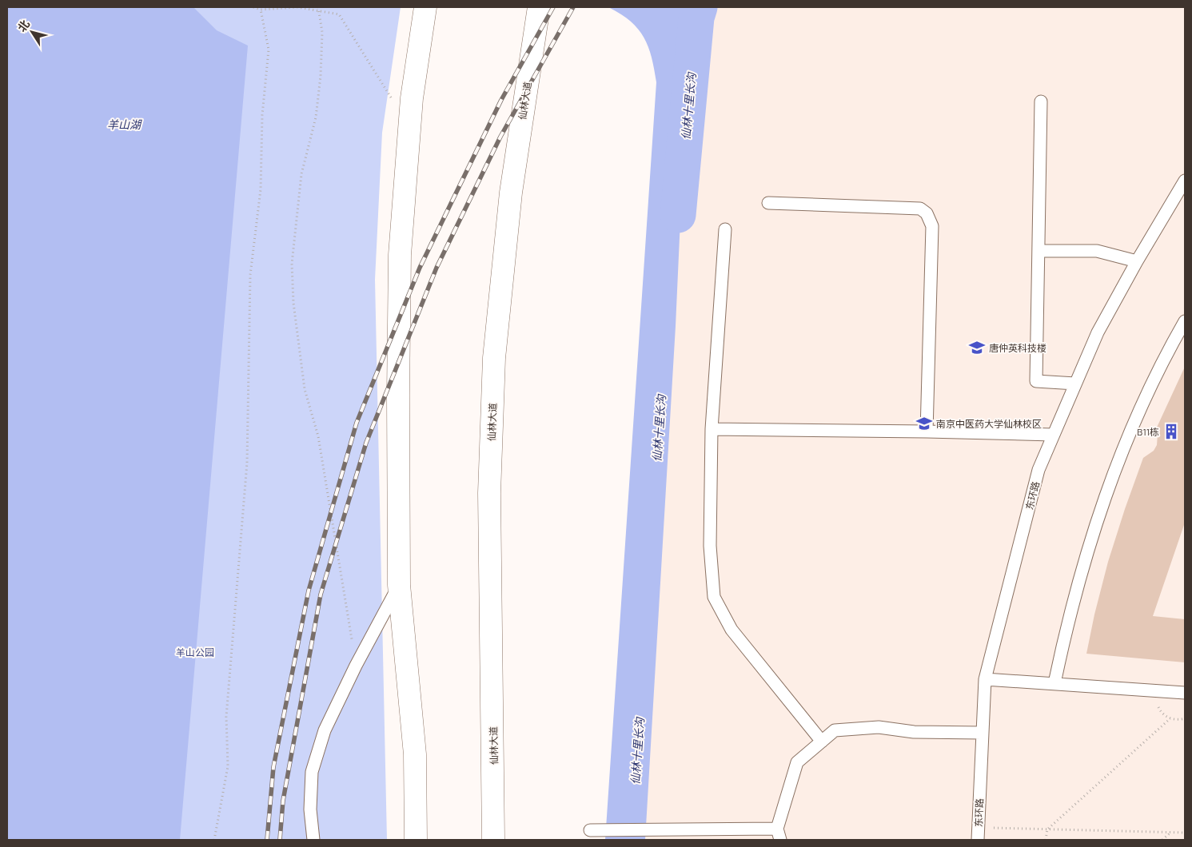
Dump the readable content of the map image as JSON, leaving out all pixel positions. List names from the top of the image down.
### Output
{
  "streets": {
    "main road": ["仙林大道"],
    "lane": ["东环路"]
  },
  "water": ["仙林十里长沟", "羊山湖"],
  "parks": ["羊山公园"],
  "places": {
    "school or university": ["唐仲英科技楼", "南京中医药大学仙林校区"],
    "building": ["B11栋"]
  },
  "north": "top left"
}
